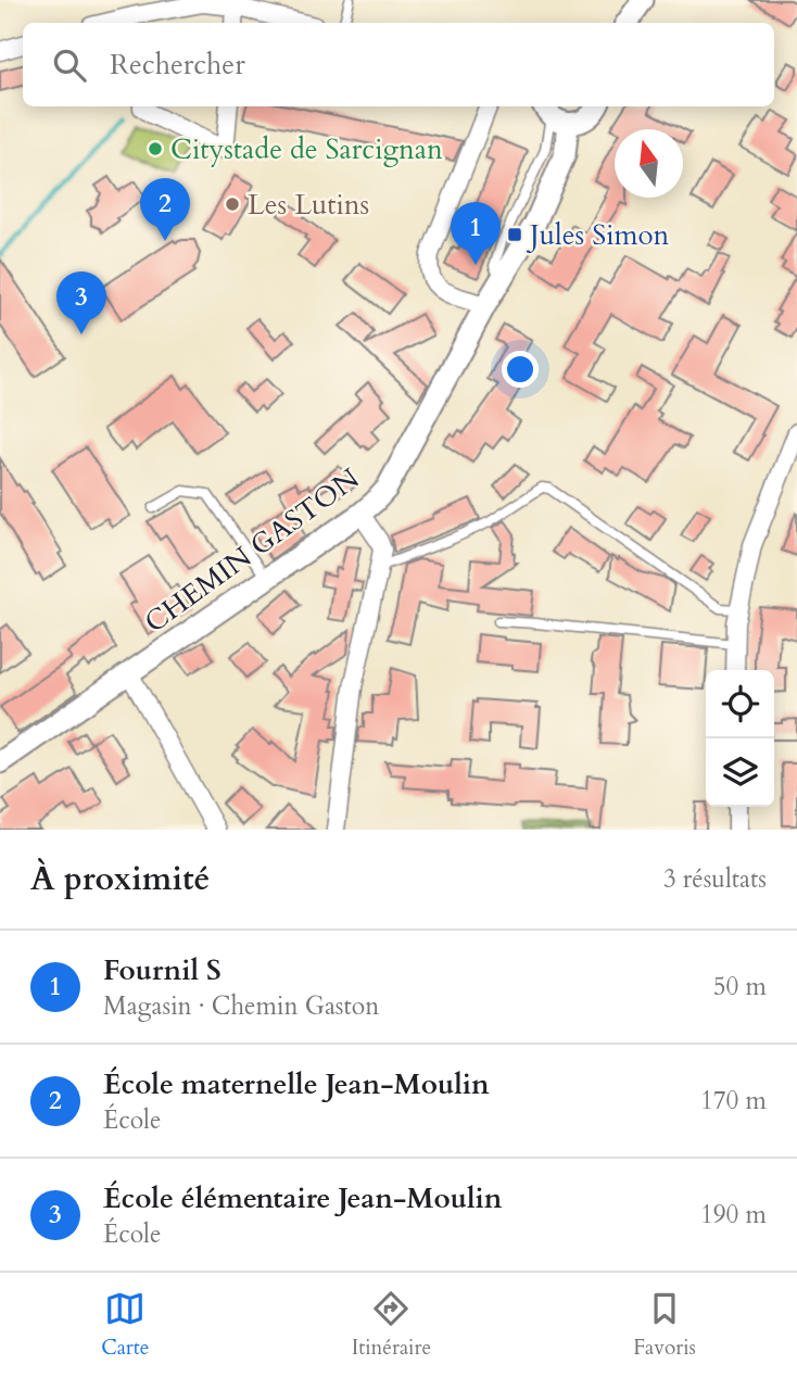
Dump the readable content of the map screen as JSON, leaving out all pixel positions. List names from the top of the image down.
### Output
{
  "streets": {
    "street": ["CHEMIN GASTON"]
  },
  "places": {
    "other": ["Citystade de Sarcignan", "Les Lutins"],
    "transit": ["Jules Simon"]
  },
  "north": "top",
  "page": {
    "search": "Rechercher",
    "pins": ["2", "1", "3"],
    "heading": ["À proximité", "3 résultats"],
    "list": [
      {
        "mark": "1",
        "name": "Fournil S",
        "note": "Magasin · Chemin Gaston",
        "value": "50 m"
      },
      {
        "mark": "2",
        "name": "École maternelle Jean-Moulin",
        "note": "École",
        "value": "170 m"
      },
      {
        "mark": "3",
        "name": "École élémentaire Jean-Moulin",
        "note": "École",
        "value": "190 m"
      }
    ],
    "nav": ["Carte", "Itinéraire", "Favoris"]
  }
}
